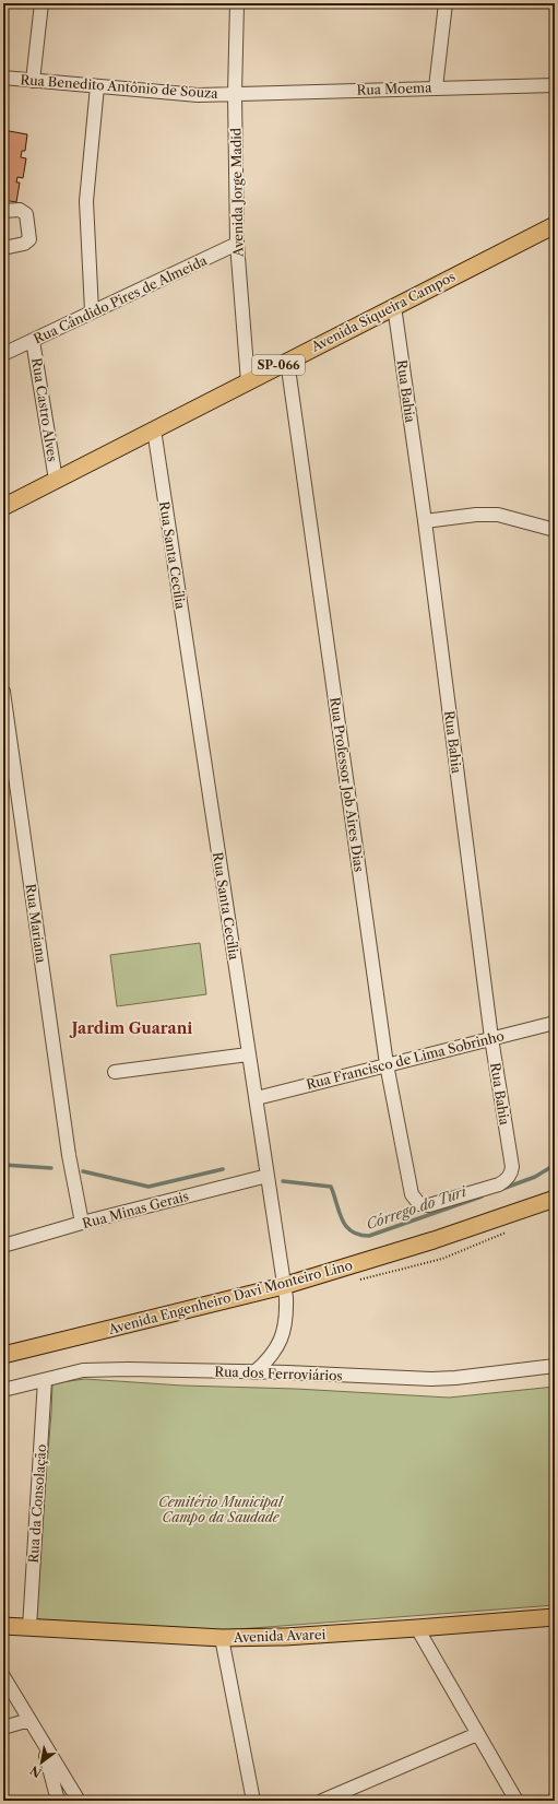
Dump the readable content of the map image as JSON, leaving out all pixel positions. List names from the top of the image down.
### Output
{
  "streets": {
    "main road": [
      "Avenida Siqueira Campos",
      "SP-066",
      "Avenida Engenheiro Davi Monteiro Lino",
      "Avenida Avarei"
    ],
    "street": [
      "Rua Benedito Antônio de Souza",
      "Rua Moema",
      "Avenida Jorge Madid",
      "Rua Cândido Pires de Almeida",
      "Rua Bahia",
      "Rua Castro Alves",
      "Rua Santa Cecília",
      "Rua Professor Job Aires Dias",
      "Rua Mariana",
      "Rua Francisco de Lima Sobrinho",
      "Rua Minas Gerais",
      "Rua dos Ferroviários",
      "Rua da Consolação"
    ]
  },
  "crossings": [
    ["Rua Benedito Antônio de Souza", "Rua Moema"],
    ["Rua Benedito Antônio de Souza", "Avenida Jorge Madid"],
    ["Rua Moema", "Avenida Jorge Madid"],
    ["Avenida Jorge Madid", "Rua Cândido Pires de Almeida"],
    ["Avenida Jorge Madid", "Avenida Siqueira Campos"],
    ["Rua Cândido Pires de Almeida", "Rua Castro Alves"],
    ["Avenida Siqueira Campos", "Rua Bahia"],
    ["Avenida Siqueira Campos", "Rua Castro Alves"],
    ["Avenida Siqueira Campos", "Rua Santa Cecília"],
    ["Avenida Siqueira Campos", "Rua Professor Job Aires Dias"],
    ["Rua Bahia", "Rua Professor Job Aires Dias"],
    ["Rua Bahia", "Rua Francisco de Lima Sobrinho"],
    ["Rua Santa Cecília", "Rua Francisco de Lima Sobrinho"],
    ["Rua Santa Cecília", "Rua Minas Gerais"],
    ["Rua Santa Cecília", "Avenida Engenheiro Davi Monteiro Lino"],
    ["Rua Santa Cecília", "Rua dos Ferroviários"],
    ["Rua Professor Job Aires Dias", "Rua Francisco de Lima Sobrinho"],
    ["Rua Mariana", "Rua Minas Gerais"],
    ["Rua dos Ferroviários", "Rua da Consolação"],
    ["Rua da Consolação", "Avenida Avarei"]
  ],
  "districts": ["Jardim Guarani"],
  "water": ["Córrego do Turi"],
  "parks": ["Cemitério Municipal Campo da Saudade"],
  "north": "bottom left"
}
